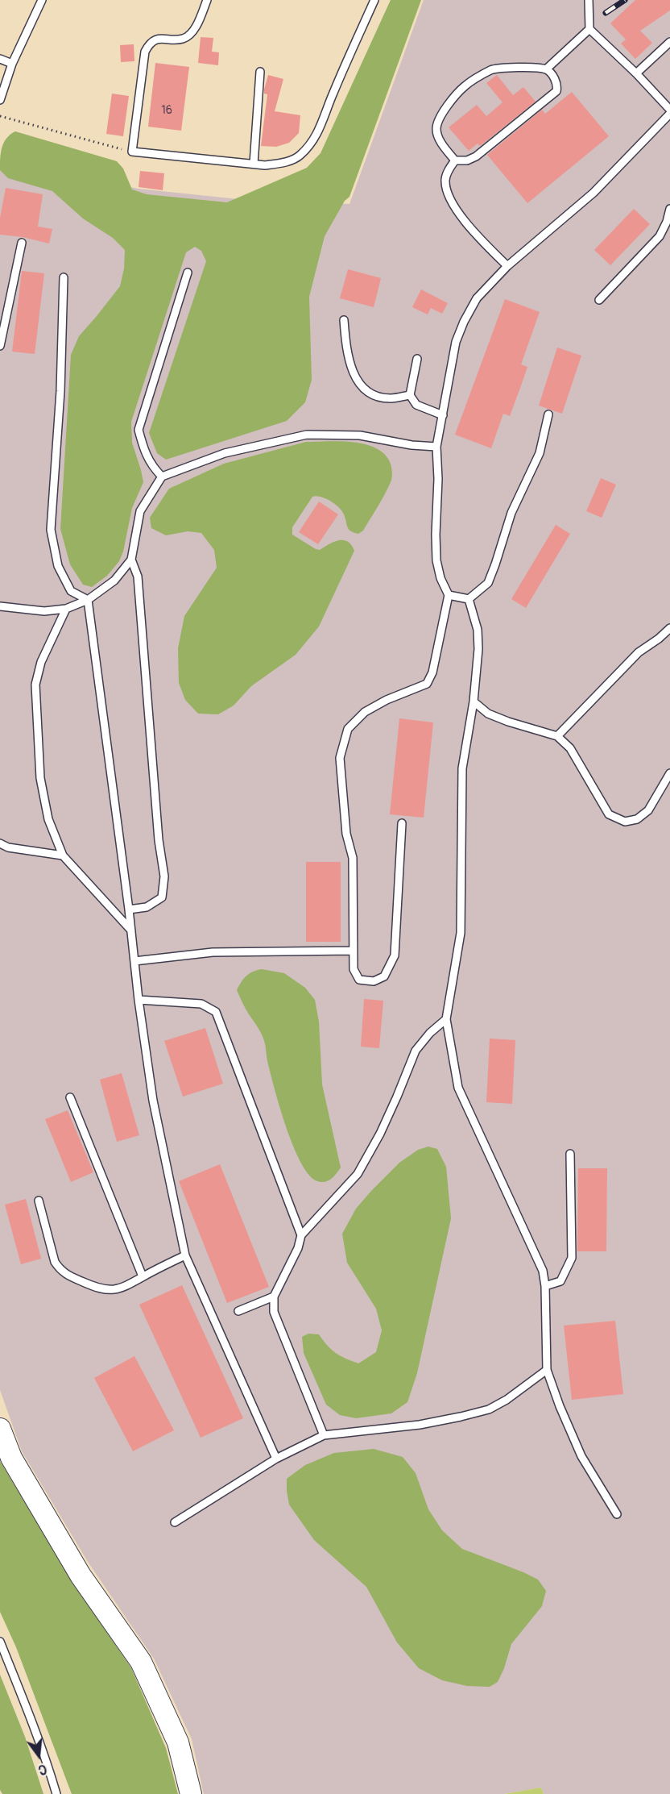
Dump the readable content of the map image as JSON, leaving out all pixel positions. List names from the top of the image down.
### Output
{
  "house_numbers": ["16"],
  "north": "bottom"
}
